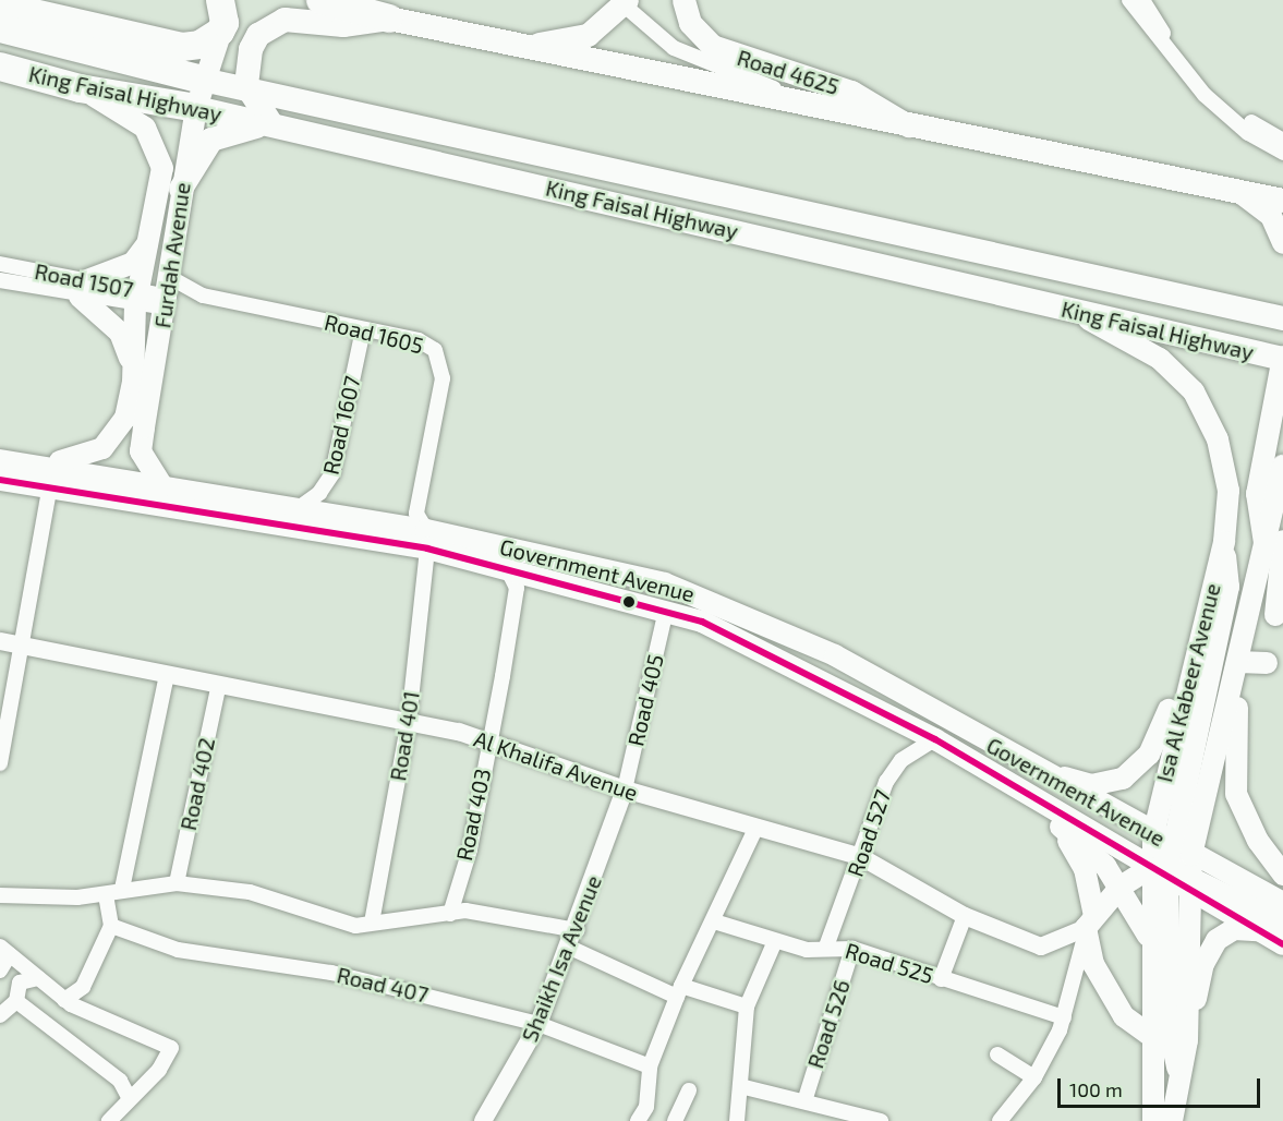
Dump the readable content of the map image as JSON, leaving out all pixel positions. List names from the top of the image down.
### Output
{
  "streets": {
    "highway": ["King Faisal Highway"],
    "main road": [
      "Road 4625",
      "Furdah Avenue",
      "Government Avenue",
      "Isa Al Kabeer Avenue"
    ],
    "street": [
      "Road 1507",
      "Road 1605",
      "Road 1607",
      "Road 405",
      "Road 401",
      "Al Khalifa Avenue",
      "Road 402",
      "Road 403",
      "Road 527",
      "Shaikh Isa Avenue",
      "Road 525",
      "Road 407",
      "Road 526"
    ]
  },
  "crossings": [
    ["King Faisal Highway", "Furdah Avenue"],
    ["King Faisal Highway", "Isa Al Kabeer Avenue"],
    ["Furdah Avenue", "Road 1507"],
    ["Furdah Avenue", "Road 1605"],
    ["Furdah Avenue", "Government Avenue"],
    ["Road 1507", "Road 1605"],
    ["Road 1605", "Road 1607"],
    ["Road 1605", "Government Avenue"],
    ["Road 1605", "Road 401"],
    ["Road 1607", "Government Avenue"],
    ["Government Avenue", "Isa Al Kabeer Avenue"],
    ["Government Avenue", "Road 405"],
    ["Government Avenue", "Road 401"],
    ["Government Avenue", "Road 403"],
    ["Government Avenue", "Road 527"],
    ["Road 405", "Al Khalifa Avenue"],
    ["Road 405", "Shaikh Isa Avenue"],
    ["Road 401", "Al Khalifa Avenue"],
    ["Al Khalifa Avenue", "Road 402"],
    ["Al Khalifa Avenue", "Road 403"],
    ["Al Khalifa Avenue", "Road 527"],
    ["Al Khalifa Avenue", "Shaikh Isa Avenue"],
    ["Road 527", "Road 525"],
    ["Shaikh Isa Avenue", "Road 407"],
    ["Road 525", "Road 526"]
  ],
  "scale_bar": "100 m"
}
